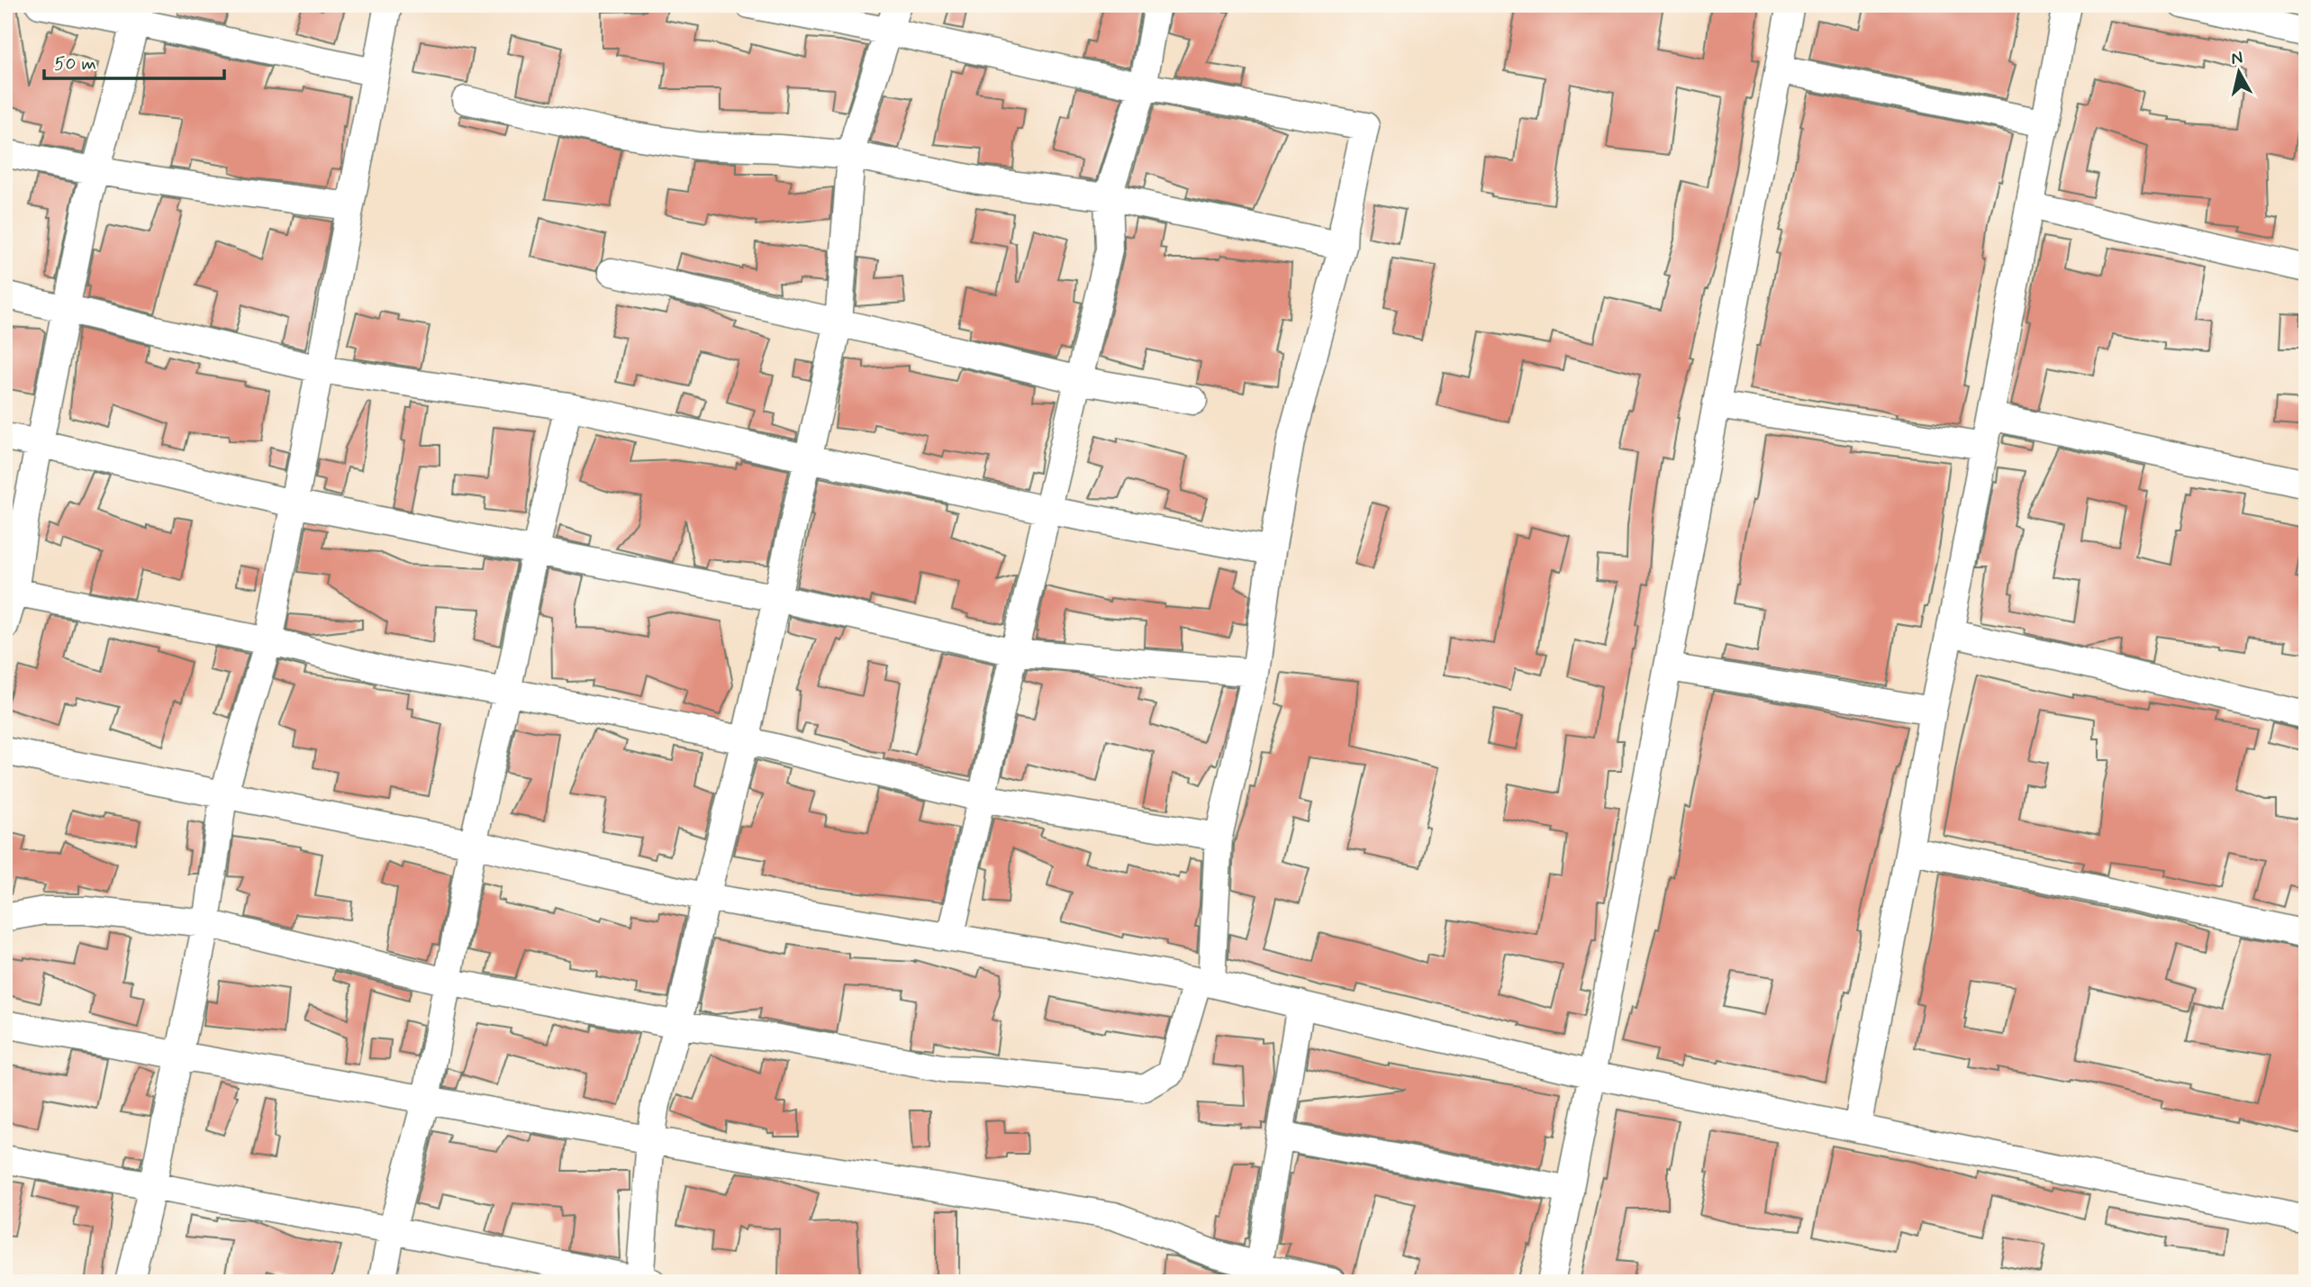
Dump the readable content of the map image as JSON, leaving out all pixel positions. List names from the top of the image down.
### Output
{
  "scale_bar": "50 m",
  "north": "top"
}
